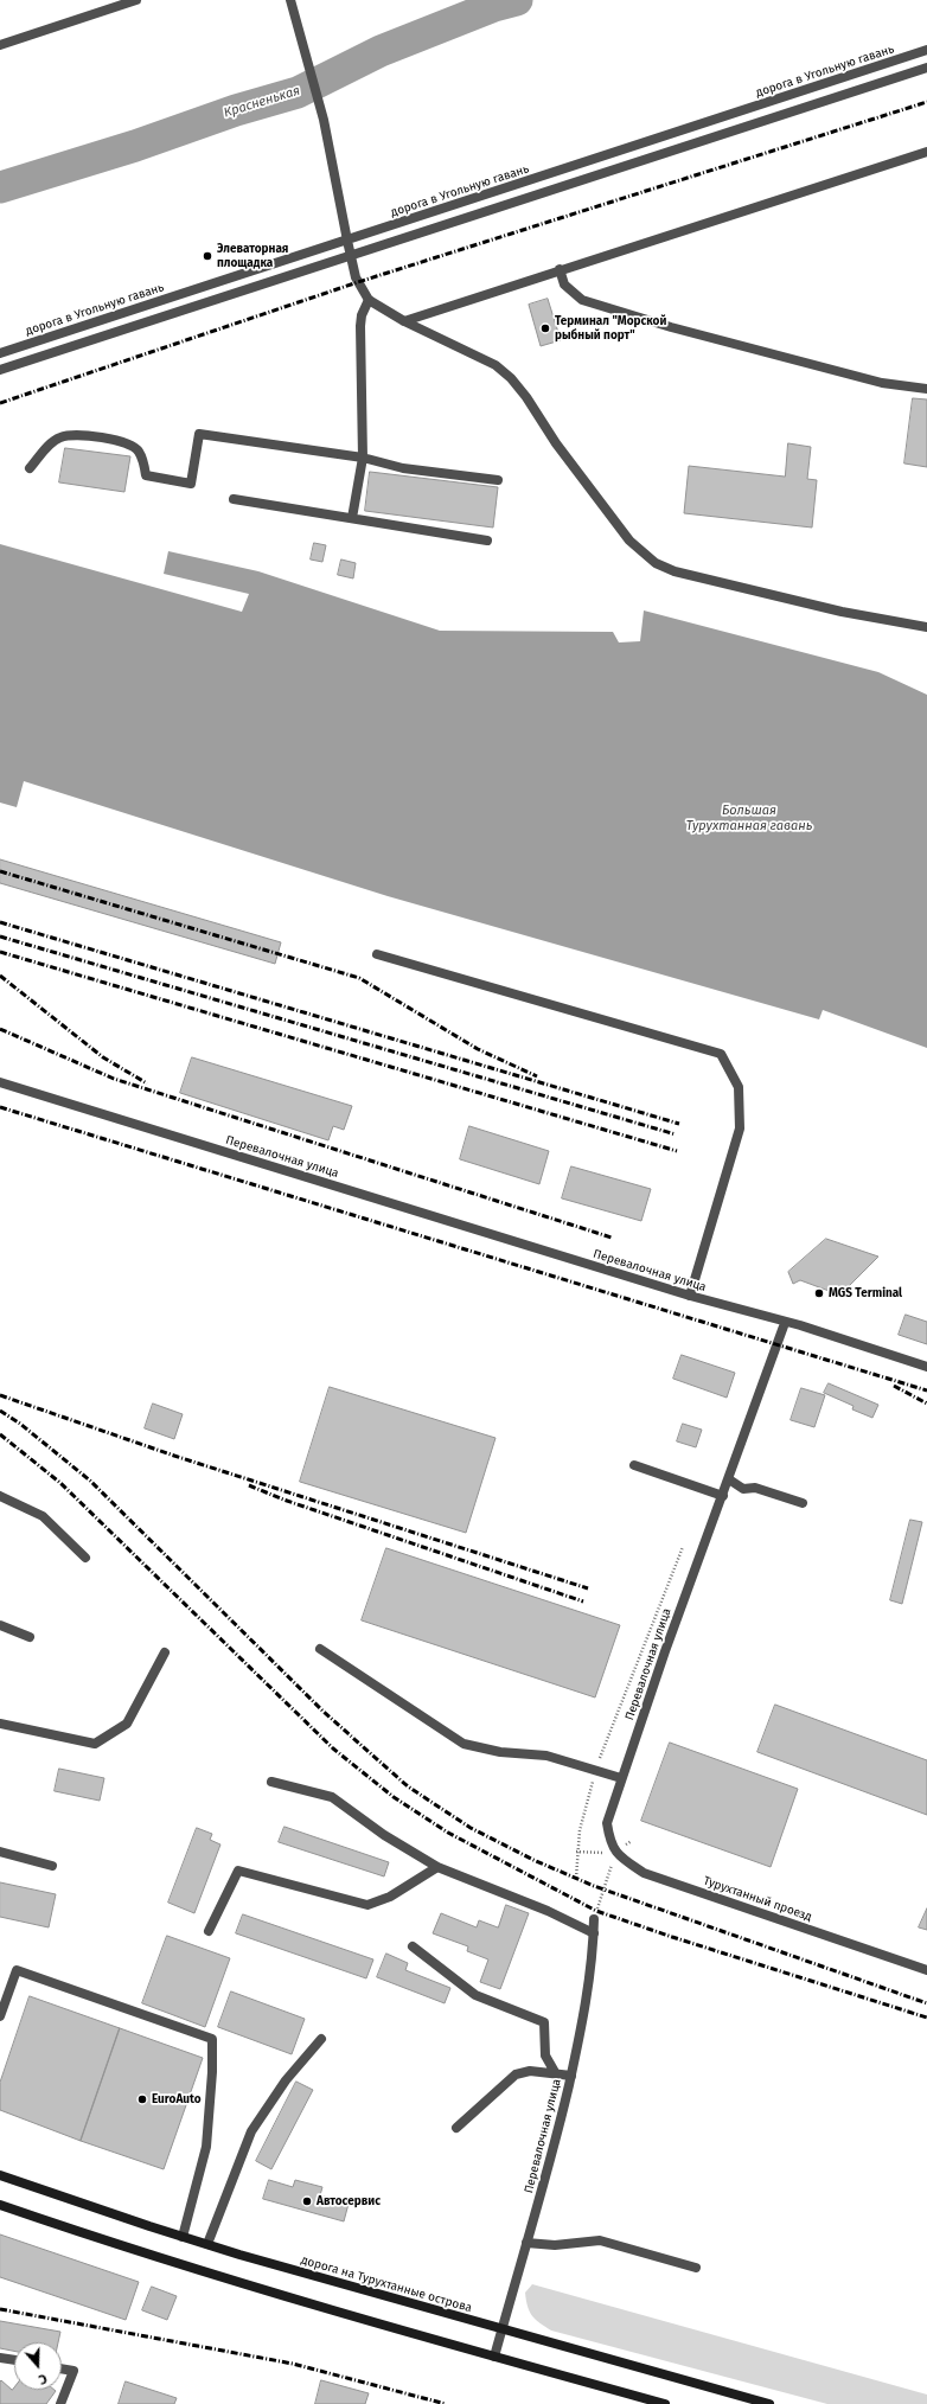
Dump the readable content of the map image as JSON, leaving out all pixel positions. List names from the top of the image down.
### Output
{
  "streets": {
    "street": [
      "дорога в Угольную гавань",
      "Перевалочная улица",
      "Турухтанный проезд",
      "дорога на Турухтанные острова"
    ]
  },
  "crossings": [
    ["Перевалочная улица", "Турухтанный проезд"],
    ["Перевалочная улица", "дорога на Турухтанные острова"]
  ],
  "water": ["Красненькая", "Большая Турухтанная гавань"],
  "places": [
    "Элеваторная площадка",
    "Терминал \"Морской рыбный порт\"",
    "MGS Terminal",
    "EuroAuto",
    "Автосервис"
  ],
  "north": "bottom"
}
